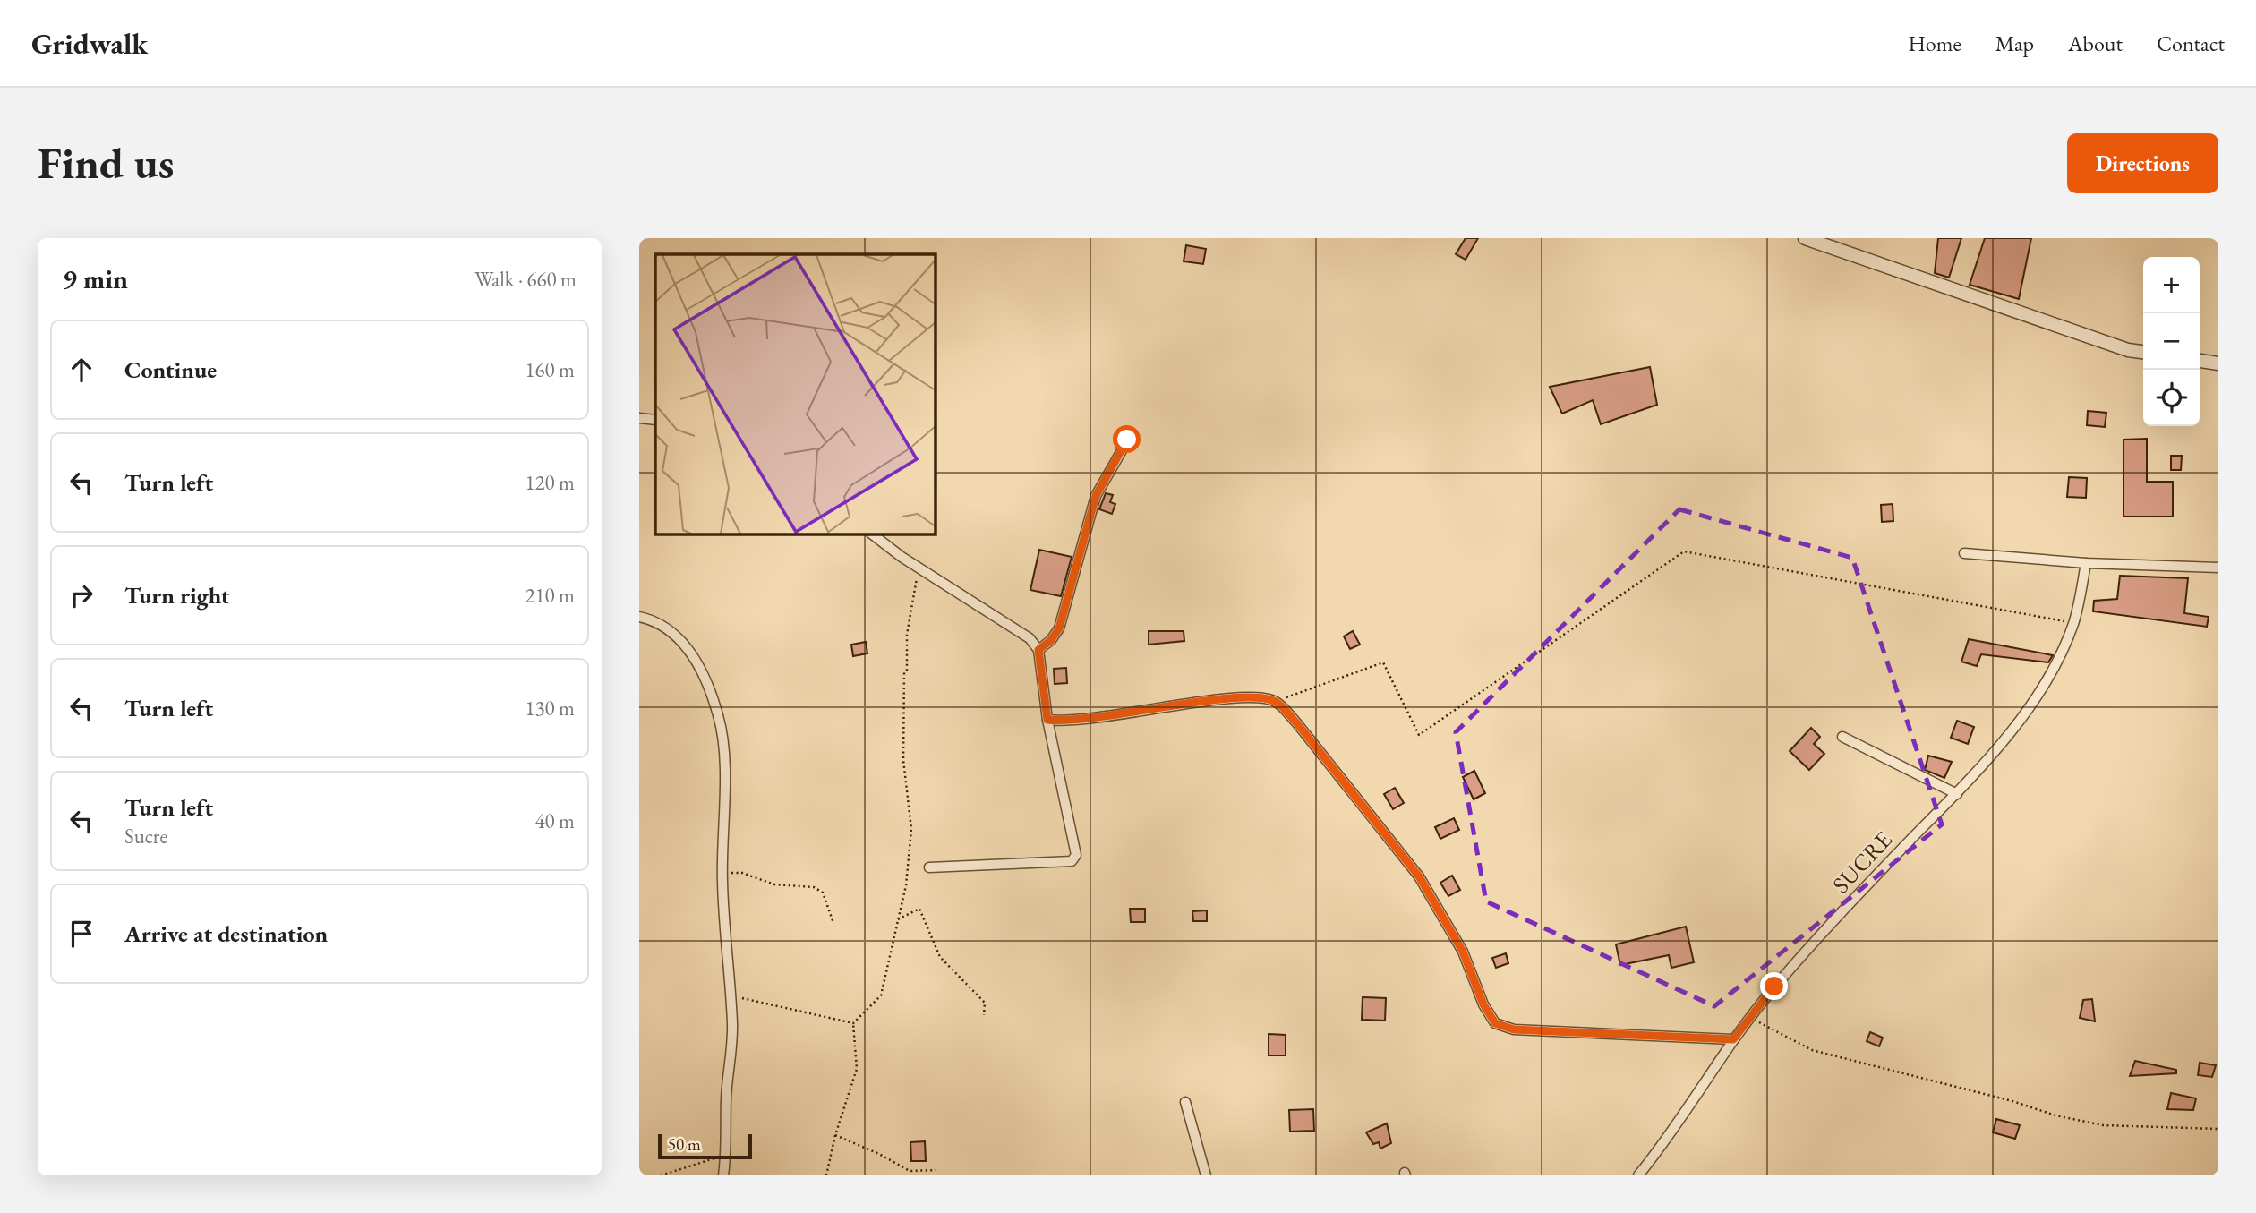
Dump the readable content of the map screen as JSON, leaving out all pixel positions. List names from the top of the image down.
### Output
{
  "streets": {
    "street": ["SUCRE"]
  },
  "scale_bar": "50 m",
  "page": {
    "header": "Gridwalk",
    "nav": [
      "Home",
      "Map",
      "About",
      "Contact"
    ],
    "buttons": "Directions",
    "title": "Find us",
    "heading": ["9 min", "Walk · 660 m"],
    "map_buttons": ["+", "−"],
    "list": [
      ["Continue", "160 m"],
      ["Turn left", "120 m"],
      ["Turn right", "210 m"],
      ["Turn left", "130 m"],
      ["Turn left", "Sucre", "40 m"],
      "Arrive at destination"
    ],
    "scale": "50 m"
  }
}
